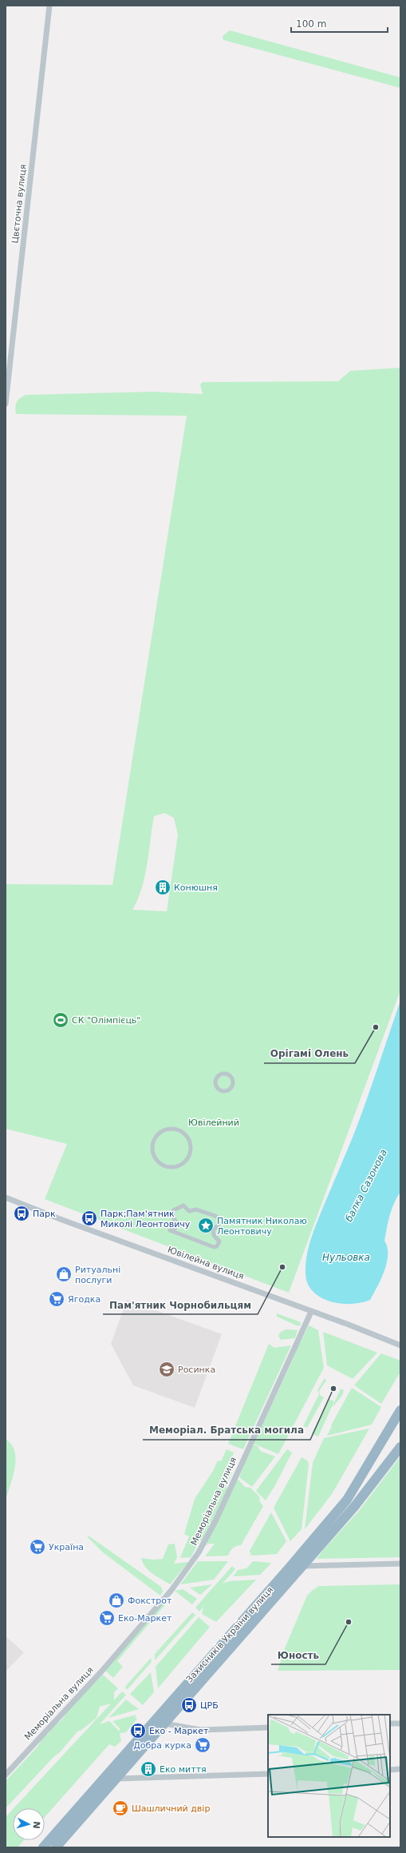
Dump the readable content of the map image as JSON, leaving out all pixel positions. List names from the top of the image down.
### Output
{
  "streets": {
    "highway": ["Захисників України вулиця"],
    "street": ["Цвєточна вулиця", "Ювілейна вулиця", "Меморіальна вулиця"]
  },
  "crossings": [
    ["Ювілейна вулиця", "Меморіальна вулиця"]
  ],
  "water": ["балка Сазонова", "Нульовка"],
  "parks": ["Ювілейний"],
  "places": {
    "building": ["Конюшня", "Еко миття"],
    "sports": ["СК \"Олімпієць\""],
    "other": [
      "Орігамі Олень",
      "Пам'ятник Чорнобильцям",
      "Меморіал. Братська могила",
      "Юность"
    ],
    "bus stop": [
      "Парк",
      "Парк;Пам'ятник Миколі Леонтовичу",
      "ЦРБ",
      "Еко - Маркет"
    ],
    "place": ["Памятник Николаю Леонтовичу"],
    "shop": ["Ритуальні послуги", "Фокстрот"],
    "supermarket": [
      "Ягодка",
      "Україна",
      "Еко-Маркет",
      "Добра курка"
    ],
    "school or university": ["Росинка"],
    "cafe": ["Шашличний двір"]
  },
  "scale_bar": "100 m",
  "north": "right"
}
